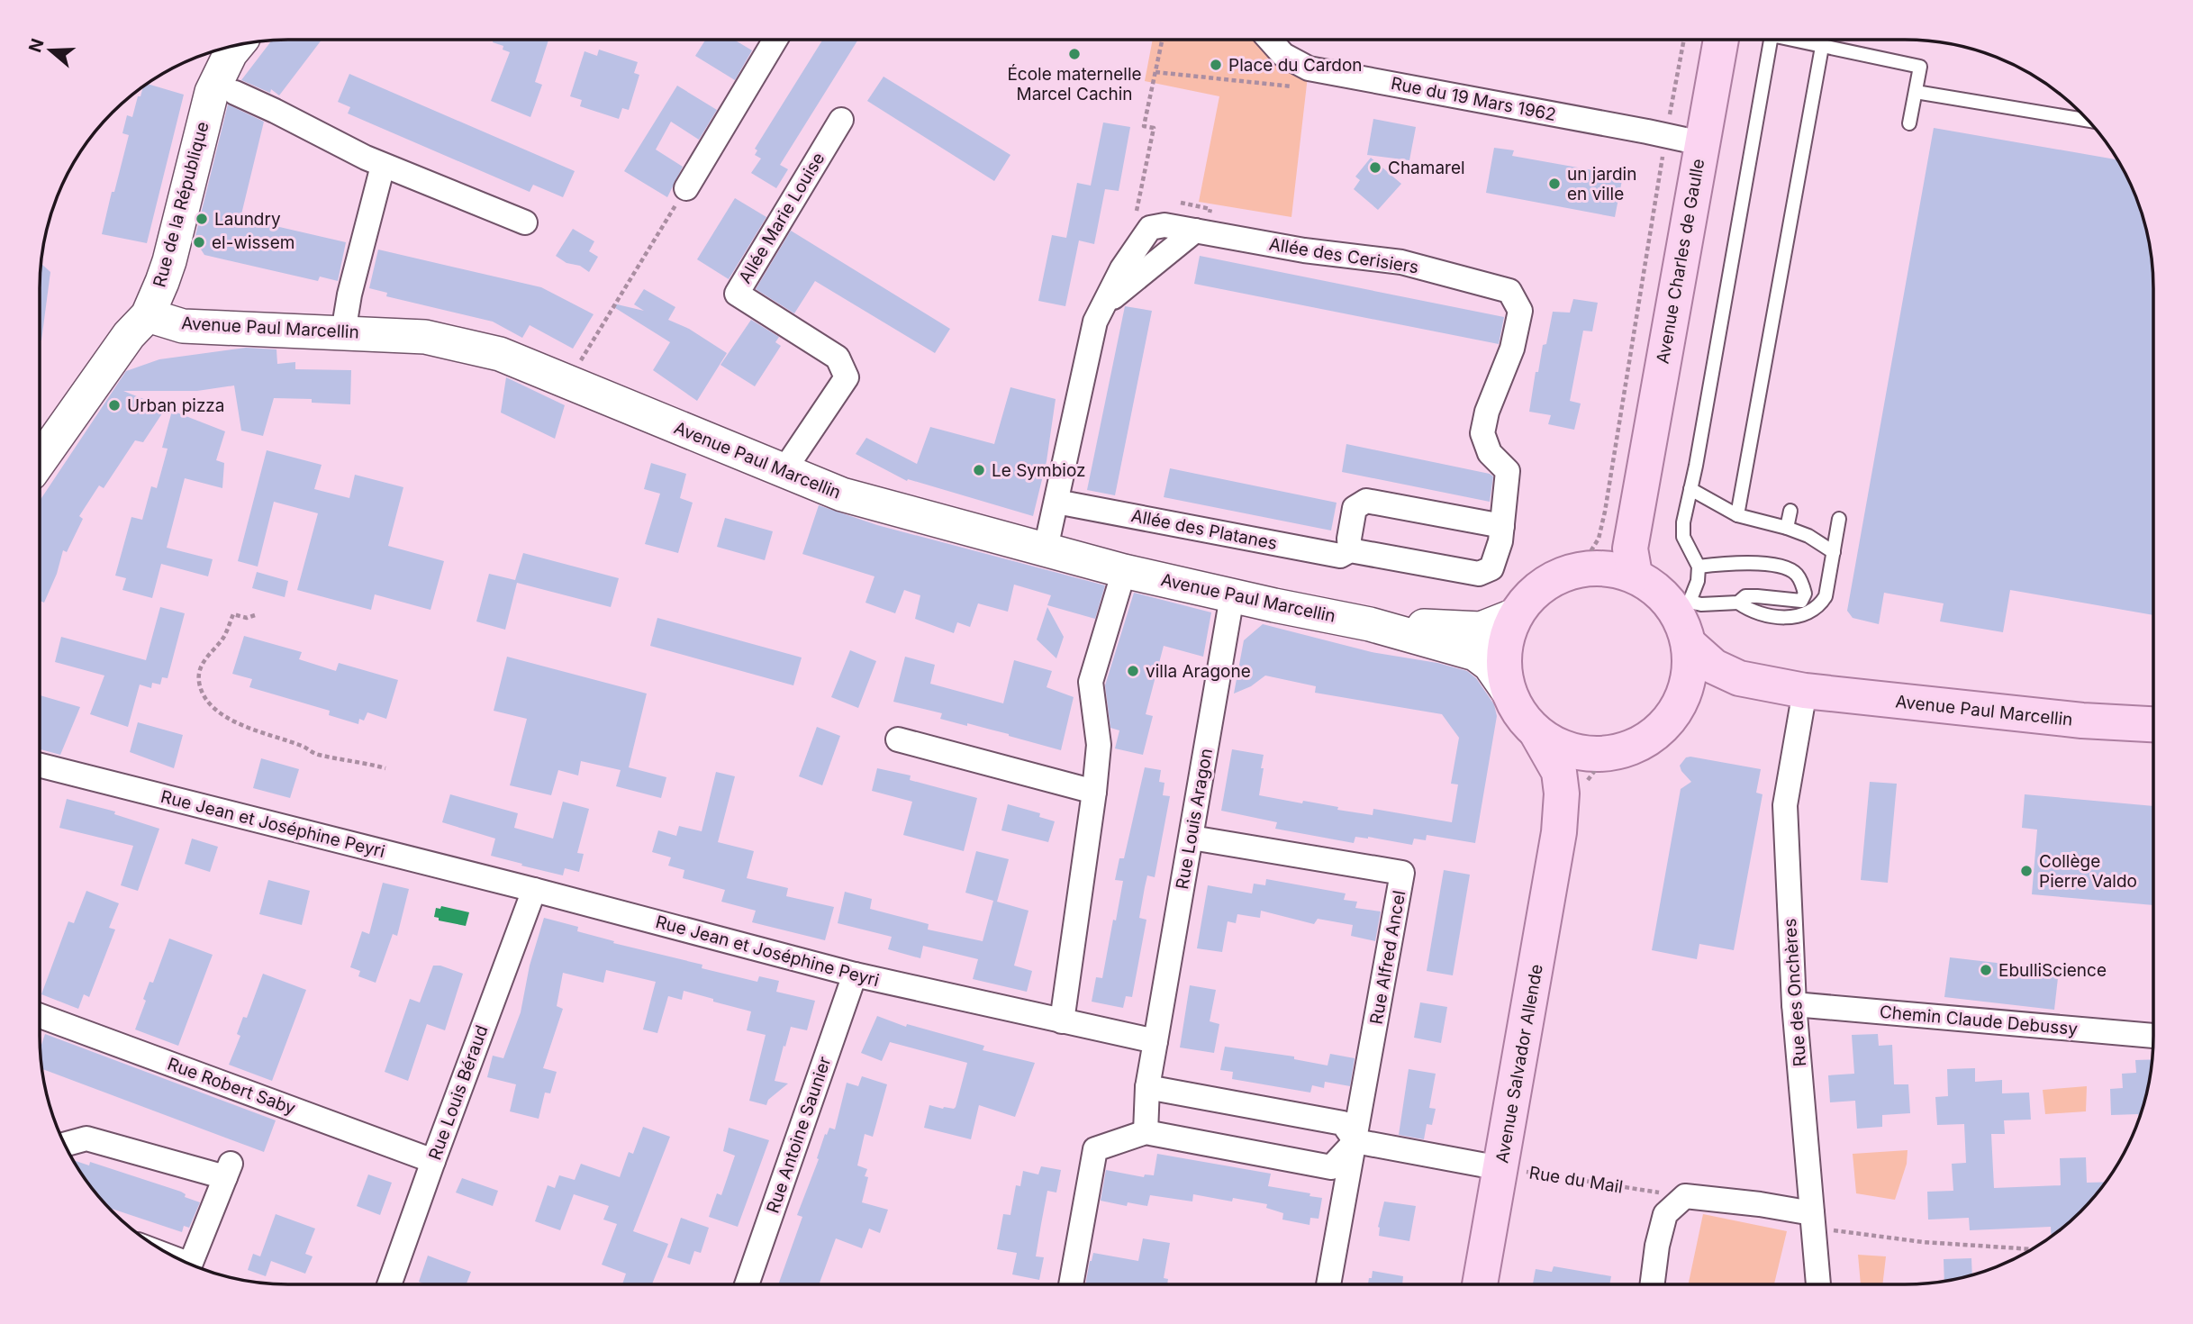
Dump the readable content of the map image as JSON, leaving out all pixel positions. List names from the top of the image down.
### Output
{
  "streets": {
    "main road": ["Avenue Charles de Gaulle", "Avenue Paul Marcellin", "Avenue Salvador Allende"],
    "street": [
      "Rue du 19 Mars 1962",
      "Rue de la République",
      "Allée Marie Louise",
      "Allée des Cerisiers",
      "Allée des Platanes",
      "Rue Louis Aragon",
      "Rue Jean et Joséphine Peyri",
      "Rue Alfred Ancel",
      "Rue des Onchères",
      "Chemin Claude Debussy",
      "Rue Robert Saby",
      "Rue Louis Béraud",
      "Rue Antoine Saunier"
    ],
    "path": ["Rue du Mail"]
  },
  "crossings": [
    ["Rue du 19 Mars 1962", "Avenue Charles de Gaulle"],
    ["Rue de la République", "Avenue Paul Marcellin"],
    ["Allée Marie Louise", "Avenue Paul Marcellin"],
    ["Allée des Cerisiers", "Avenue Paul Marcellin"],
    ["Allée des Cerisiers", "Allée des Platanes"],
    ["Avenue Charles de Gaulle", "Avenue Paul Marcellin"],
    ["Avenue Charles de Gaulle", "Avenue Salvador Allende"],
    ["Avenue Paul Marcellin", "Rue Louis Aragon"],
    ["Avenue Paul Marcellin", "Rue des Onchères"],
    ["Avenue Paul Marcellin", "Avenue Salvador Allende"],
    ["Rue Louis Aragon", "Rue Alfred Ancel"],
    ["Rue Jean et Joséphine Peyri", "Rue Louis Béraud"],
    ["Rue Jean et Joséphine Peyri", "Rue Antoine Saunier"],
    ["Rue des Onchères", "Chemin Claude Debussy"],
    ["Avenue Salvador Allende", "Rue du Mail"],
    ["Rue Robert Saby", "Rue Louis Béraud"]
  ],
  "places": [
    "École maternelle Marcel Cachin",
    "Place du Cardon",
    "Chamarel",
    "un jardin en ville",
    "Laundry",
    "el-wissem",
    "Urban pizza",
    "Le Symbioz",
    "villa Aragone",
    "Collège Pierre Valdo",
    "EbulliScience"
  ],
  "north": "left"
}
